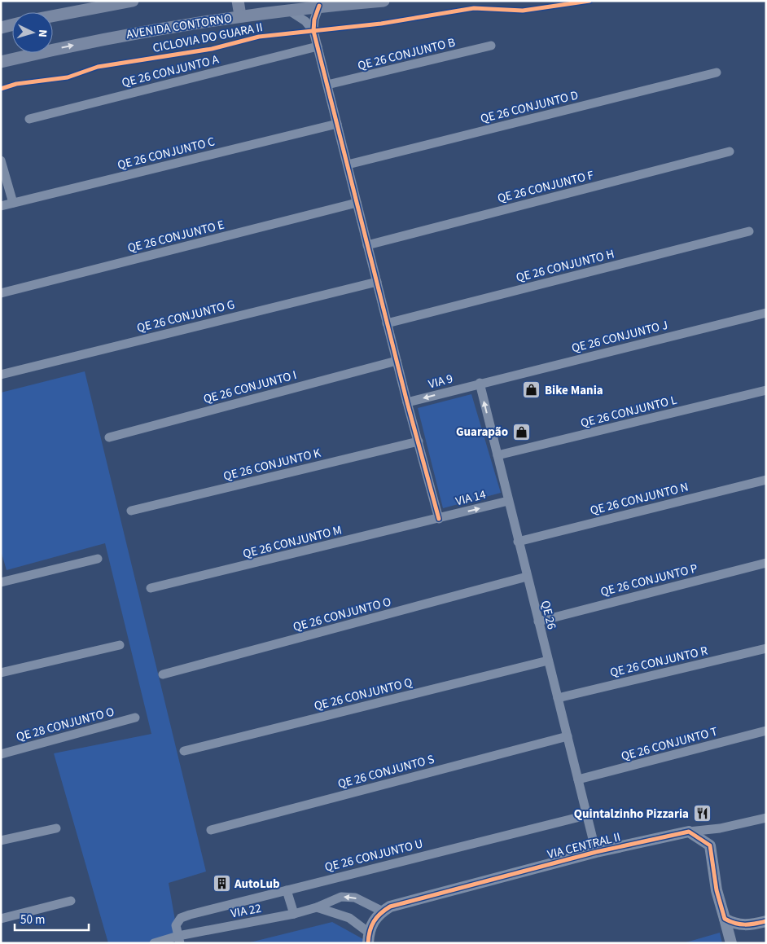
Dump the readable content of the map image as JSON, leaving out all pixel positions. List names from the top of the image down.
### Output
{
  "streets": {
    "main road": ["AVENIDA CONTORNO"],
    "street": [
      "QE 26 CONJUNTO B",
      "QE 26 CONJUNTO A",
      "QE 26 CONJUNTO D",
      "QE 26 CONJUNTO C",
      "QE 26 CONJUNTO F",
      "QE 26 CONJUNTO E",
      "QE 26 CONJUNTO H",
      "QE 26 CONJUNTO G",
      "QE 26 CONJUNTO J",
      "VIA 9",
      "QE 26 CONJUNTO I",
      "QE 26 CONJUNTO L",
      "QE 26 CONJUNTO K",
      "VIA 14",
      "QE 26 CONJUNTO N",
      "QE 26 CONJUNTO M",
      "QE 26 CONJUNTO P",
      "QE 26 CONJUNTO O",
      "QE 26",
      "QE 26 CONJUNTO R",
      "QE 26 CONJUNTO Q",
      "QE 28 CONJUNTO O",
      "QE 26 CONJUNTO T",
      "QE 26 CONJUNTO S",
      "VIA CENTRAL II",
      "QE 26 CONJUNTO U",
      "VIA 22"
    ],
    "cycle path": ["CICLOVIA DO GUARA II"]
  },
  "crossings": [
    ["QE 26 CONJUNTO J", "VIA 9"],
    ["QE 26 CONJUNTO J", "QE 26"],
    ["VIA 9", "QE 26"],
    ["QE 26 CONJUNTO L", "QE 26"],
    ["VIA 14", "QE 26 CONJUNTO M"],
    ["VIA 14", "QE 26"],
    ["QE 26 CONJUNTO N", "QE 26"],
    ["QE 26 CONJUNTO P", "QE 26"],
    ["QE 26 CONJUNTO O", "QE 26"],
    ["QE 26", "QE 26 CONJUNTO R"],
    ["QE 26", "QE 26 CONJUNTO Q"],
    ["QE 26", "QE 26 CONJUNTO T"],
    ["QE 26", "QE 26 CONJUNTO S"],
    ["QE 26", "VIA CENTRAL II"],
    ["QE 26", "QE 26 CONJUNTO U"],
    ["VIA CENTRAL II", "VIA 22"],
    ["QE 26 CONJUNTO U", "VIA 22"]
  ],
  "one_way": ["VIA 9", "VIA 14"],
  "places": {
    "shop": ["Bike Mania", "Guarapão"],
    "restaurant": ["Quintalzinho Pizzaria"],
    "building": ["AutoLub"]
  },
  "scale_bar": "50 m",
  "north": "right"
}
